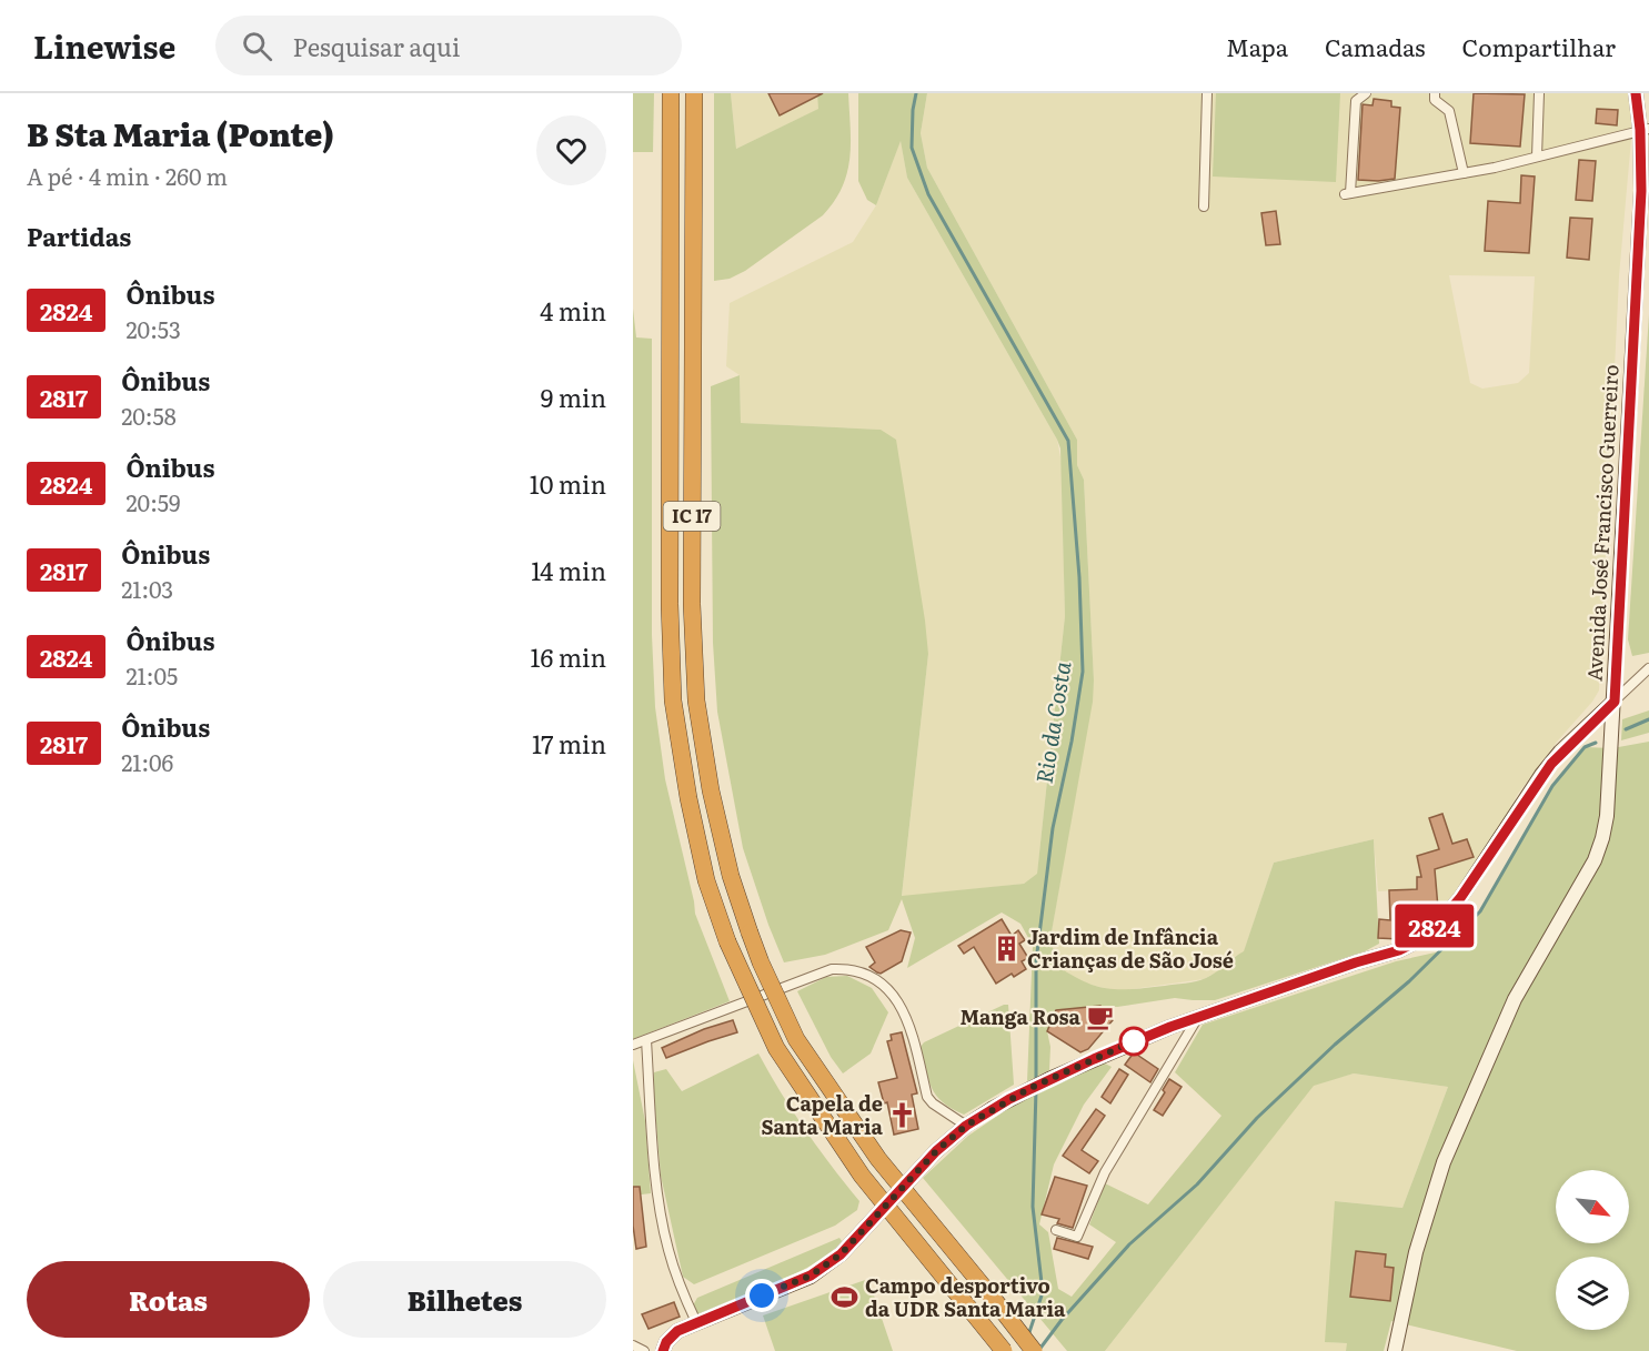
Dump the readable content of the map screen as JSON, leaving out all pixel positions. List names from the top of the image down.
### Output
{
  "streets": {
    "highway": ["IC 17"],
    "main road": ["Avenida José Francisco Guerreiro"]
  },
  "water": ["Rio da Costa"],
  "places": {
    "building": ["Jardim de Infância Crianças de São José"],
    "cafe": ["Manga Rosa"],
    "church": ["Capela de Santa Maria"],
    "sports": ["Campo desportivo da UDR Santa Maria"]
  },
  "lines": ["bus line 2824"],
  "north": "bottom right",
  "page": {
    "header": "Linewise",
    "search": "Pesquisar aqui",
    "nav": ["Mapa", "Camadas", "Compartilhar"],
    "heading": [
      ["B Sta Maria (Ponte)", "A pé · 4 min · 260 m"],
      "Partidas"
    ],
    "on_map": "2824",
    "list": [
      {
        "mark": "2824",
        "name": "Ônibus",
        "note": "20:53",
        "value": "4 min"
      },
      {
        "mark": "2817",
        "name": "Ônibus",
        "note": "20:58",
        "value": "9 min"
      },
      {
        "mark": "2824",
        "name": "Ônibus",
        "note": "20:59",
        "value": "10 min"
      },
      {
        "mark": "2817",
        "name": "Ônibus",
        "note": "21:03",
        "value": "14 min"
      },
      {
        "mark": "2824",
        "name": "Ônibus",
        "note": "21:05",
        "value": "16 min"
      },
      {
        "mark": "2817",
        "name": "Ônibus",
        "note": "21:06",
        "value": "17 min"
      }
    ],
    "buttons": ["Rotas", "Bilhetes"]
  }
}
